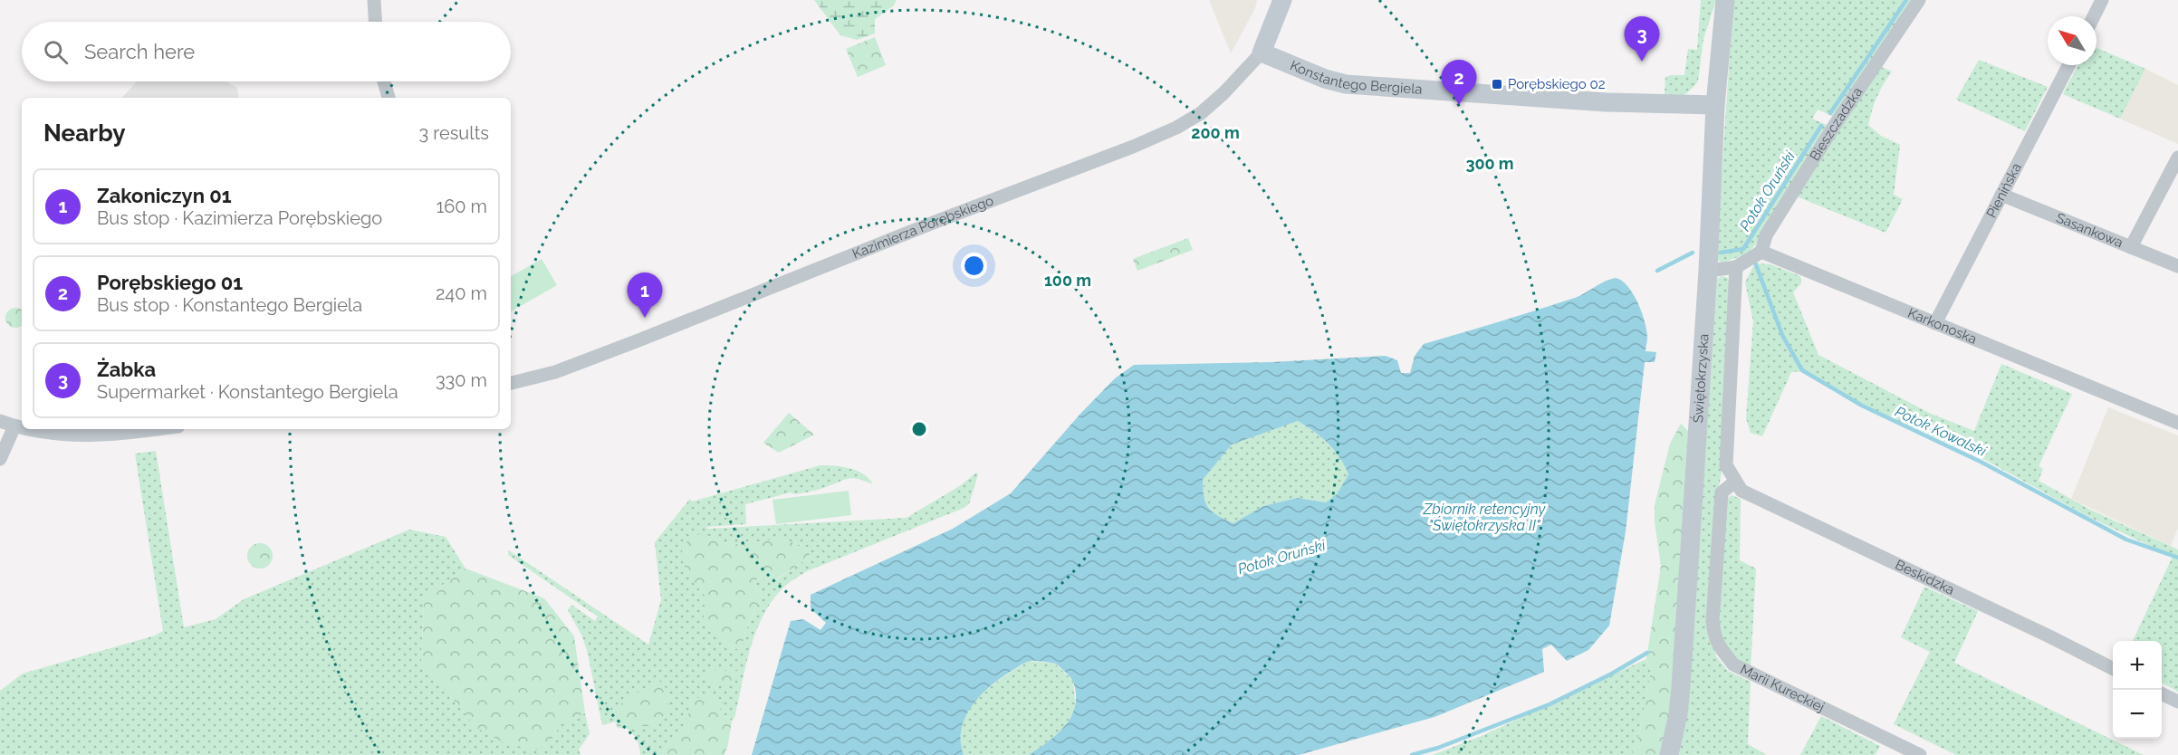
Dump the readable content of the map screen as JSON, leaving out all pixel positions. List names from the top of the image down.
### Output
{
  "streets": {
    "main road": ["Konstantego Bergiela", "Kazimierza Porębskiego", "Świętokrzyska"],
    "street": [
      "Bieszczadzka",
      "Pienińska",
      "Sasankowa",
      "Karkonoska",
      "Beskidzka",
      "Marii Kureckiej"
    ]
  },
  "crossings": [
    ["Konstantego Bergiela", "Kazimierza Porębskiego"],
    ["Konstantego Bergiela", "Świętokrzyska"],
    ["Bieszczadzka", "Karkonoska"],
    ["Pienińska", "Sasankowa"],
    ["Pienińska", "Karkonoska"],
    ["Beskidzka", "Marii Kureckiej"]
  ],
  "water": ["Potok Oruński", "Potok Kowalski", "Zbiornik retencyjny \"Świętokrzyska II\""],
  "places": {
    "transit": ["Porębskiego 02"]
  },
  "north": "top left",
  "page": {
    "pins": ["3", "2", "1"],
    "search": "Search here",
    "heading": ["Nearby", "3 results"],
    "list": [
      {
        "mark": "1",
        "name": "Zakoniczyn 01",
        "note": "Bus stop · Kazimierza Porębskiego",
        "value": "160 m"
      },
      {
        "mark": "2",
        "name": "Porębskiego 01",
        "note": "Bus stop · Konstantego Bergiela",
        "value": "240 m"
      },
      {
        "mark": "3",
        "name": "Żabka",
        "note": "Supermarket · Konstantego Bergiela",
        "value": "330 m"
      }
    ],
    "map_buttons": ["+", "−"]
  },
  "rings": ["200 m", "300 m", "100 m"]
}
